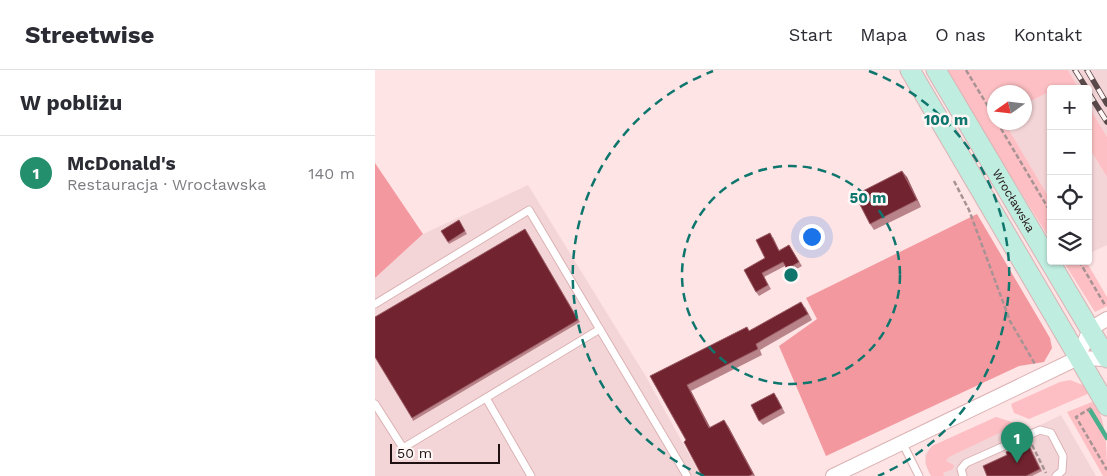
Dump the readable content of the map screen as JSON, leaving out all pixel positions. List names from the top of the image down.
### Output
{
  "streets": {
    "main road": ["Wrocławska"]
  },
  "scale_bar": "50 m",
  "north": "left",
  "page": {
    "header": "Streetwise",
    "nav": [
      "Start",
      "Mapa",
      "O nas",
      "Kontakt"
    ],
    "heading": "W pobliżu",
    "map_buttons": ["+", "−"],
    "list": [
      {
        "mark": "1",
        "name": "McDonald's",
        "note": "Restauracja · Wrocławska",
        "value": "140 m"
      }
    ],
    "pins": "1",
    "scale": "50 m"
  },
  "rings": ["100 m", "50 m"]
}
